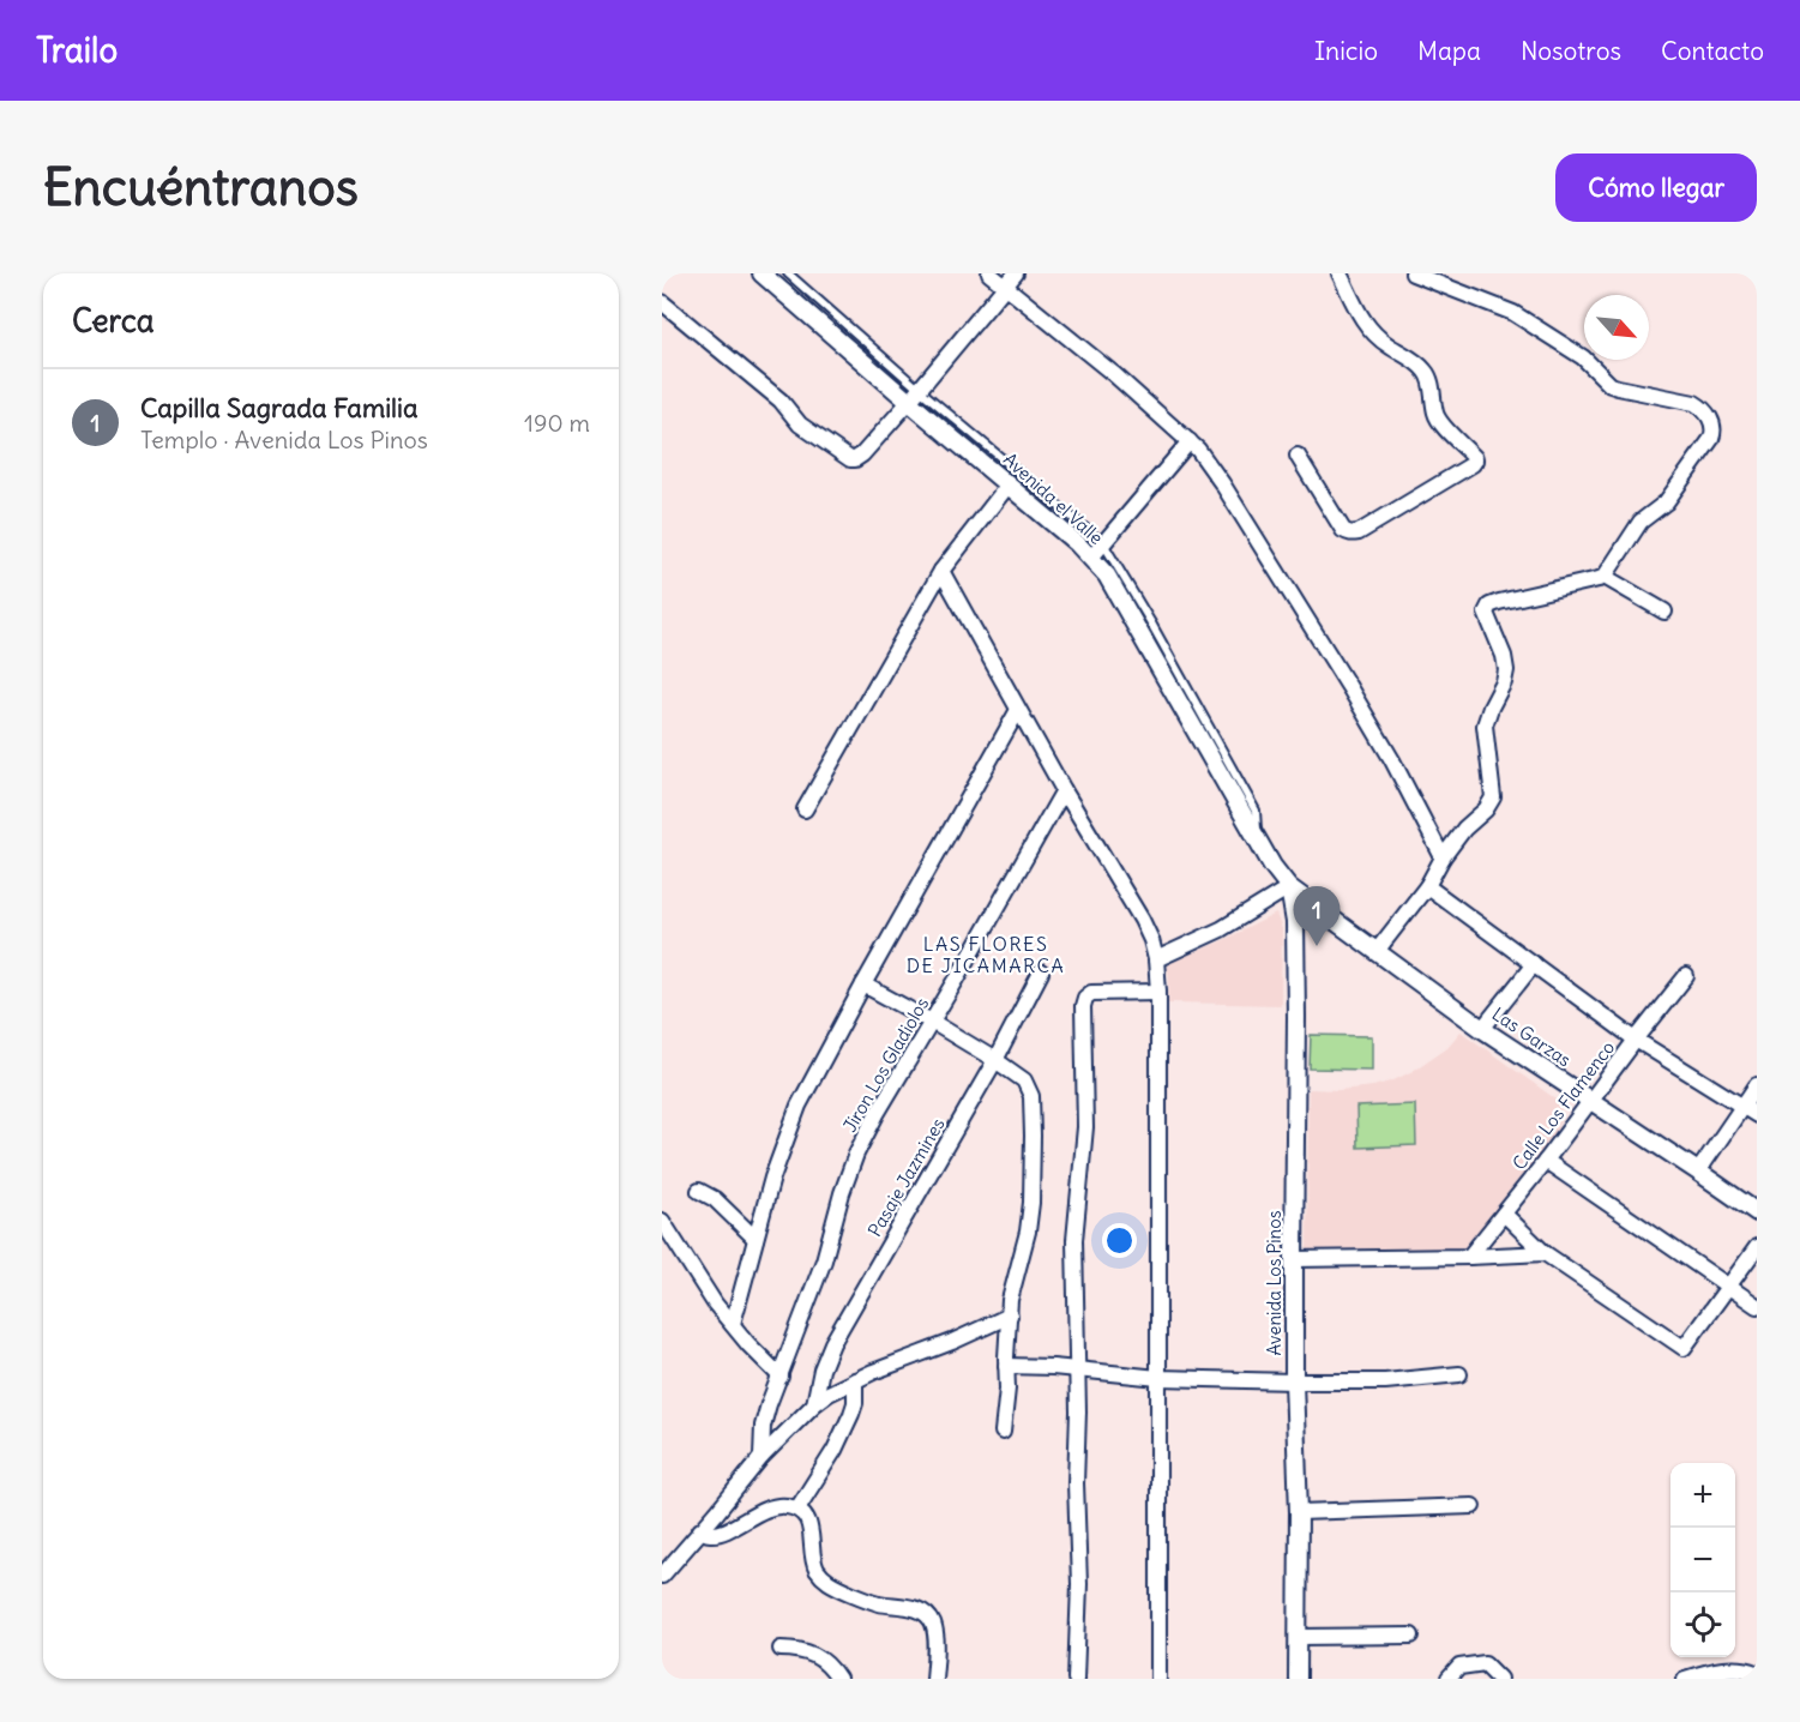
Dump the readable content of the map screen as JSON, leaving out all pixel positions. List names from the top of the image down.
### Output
{
  "streets": {
    "street": [
      "Avenida el Valle",
      "Las Garzas",
      "Jiron Los Gladiolos",
      "Calle Los Flamenco",
      "Pasaje Jazmines",
      "Avenida Los Pinos"
    ]
  },
  "crossings": [
    ["Avenida el Valle", "Las Garzas"],
    ["Avenida el Valle", "Avenida Los Pinos"],
    ["Las Garzas", "Calle Los Flamenco"],
    ["Las Garzas", "Avenida Los Pinos"]
  ],
  "districts": ["LAS FLORES DE JICAMARCA"],
  "north": "bottom right",
  "page": {
    "header": "Trailo",
    "nav": [
      "Inicio",
      "Mapa",
      "Nosotros",
      "Contacto"
    ],
    "buttons": "Cómo llegar",
    "title": "Encuéntranos",
    "heading": "Cerca",
    "list": [
      {
        "mark": "1",
        "name": "Capilla Sagrada Familia",
        "note": "Templo · Avenida Los Pinos",
        "value": "190 m"
      }
    ],
    "pins": "1",
    "map_buttons": ["+", "−"]
  }
}
